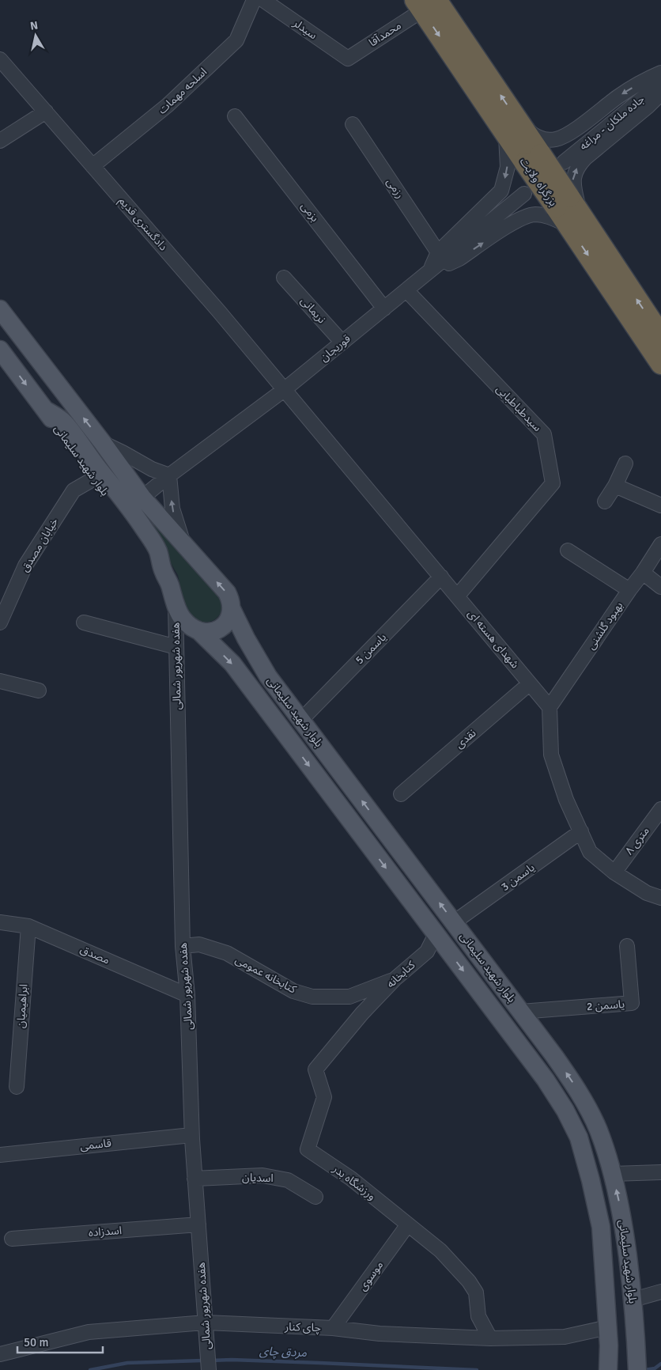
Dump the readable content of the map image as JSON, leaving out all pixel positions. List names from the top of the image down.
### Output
{
  "streets": {
    "highway": ["بزرگراه ولایت"],
    "main road": ["بلوار شهید سلیمانی"],
    "street": [
      "سیدلر",
      "محمدآقا",
      "اسلحه مهمات",
      "جاده ملکان - مراغه",
      "رزمی",
      "بزمی",
      "دادگستری قدیم",
      "نریمانی",
      "قوریجان",
      "سیدطباطبایی",
      "خیابان مصدق",
      "بهبود گلشنی",
      "شهدای هسته ای",
      "یاسمن 5",
      "هفده شهریور شمالی",
      "نقدی",
      "۸ متری",
      "یاسمن 3",
      "مصدق",
      "کتابخانه عمومی",
      "کتابخانه",
      "یاسمن 2",
      "ابراهیمیان",
      "قاسمی",
      "اسدیان",
      "ورزشگاه بدر",
      "اسدزاده",
      "موسوی",
      "چای کنار"
    ]
  },
  "crossings": [
    ["سیدلر", "محمدآقا"],
    ["محمدآقا", "بزرگراه ولایت"],
    ["اسلحه مهمات", "دادگستری قدیم"],
    ["بزمی", "قوریجان"],
    ["دادگستری قدیم", "قوریجان"],
    ["دادگستری قدیم", "شهدای هسته ای"],
    ["نریمانی", "قوریجان"],
    ["قوریجان", "سیدطباطبایی"],
    ["قوریجان", "بلوار شهید سلیمانی"],
    ["قوریجان", "شهدای هسته ای"],
    ["سیدطباطبایی", "شهدای هسته ای"],
    ["بلوار شهید سلیمانی", "خیابان مصدق"],
    ["بلوار شهید سلیمانی", "یاسمن 5"],
    ["بلوار شهید سلیمانی", "هفده شهریور شمالی"],
    ["بلوار شهید سلیمانی", "یاسمن 3"],
    ["بلوار شهید سلیمانی", "کتابخانه"],
    ["بلوار شهید سلیمانی", "یاسمن 2"],
    ["بلوار شهید سلیمانی", "چای کنار"],
    ["بهبود گلشنی", "شهدای هسته ای"],
    ["شهدای هسته ای", "یاسمن 5"],
    ["شهدای هسته ای", "نقدی"],
    ["هفده شهریور شمالی", "مصدق"],
    ["هفده شهریور شمالی", "کتابخانه عمومی"],
    ["هفده شهریور شمالی", "قاسمی"],
    ["هفده شهریور شمالی", "اسدیان"],
    ["هفده شهریور شمالی", "اسدزاده"],
    ["هفده شهریور شمالی", "چای کنار"],
    ["مصدق", "ابراهیمیان"],
    ["کتابخانه عمومی", "کتابخانه"],
    ["کتابخانه", "ورزشگاه بدر"],
    ["ورزشگاه بدر", "موسوی"],
    ["ورزشگاه بدر", "چای کنار"],
    ["موسوی", "چای کنار"]
  ],
  "water": ["مردق چای"],
  "scale_bar": "50 m",
  "north": "top"
}
